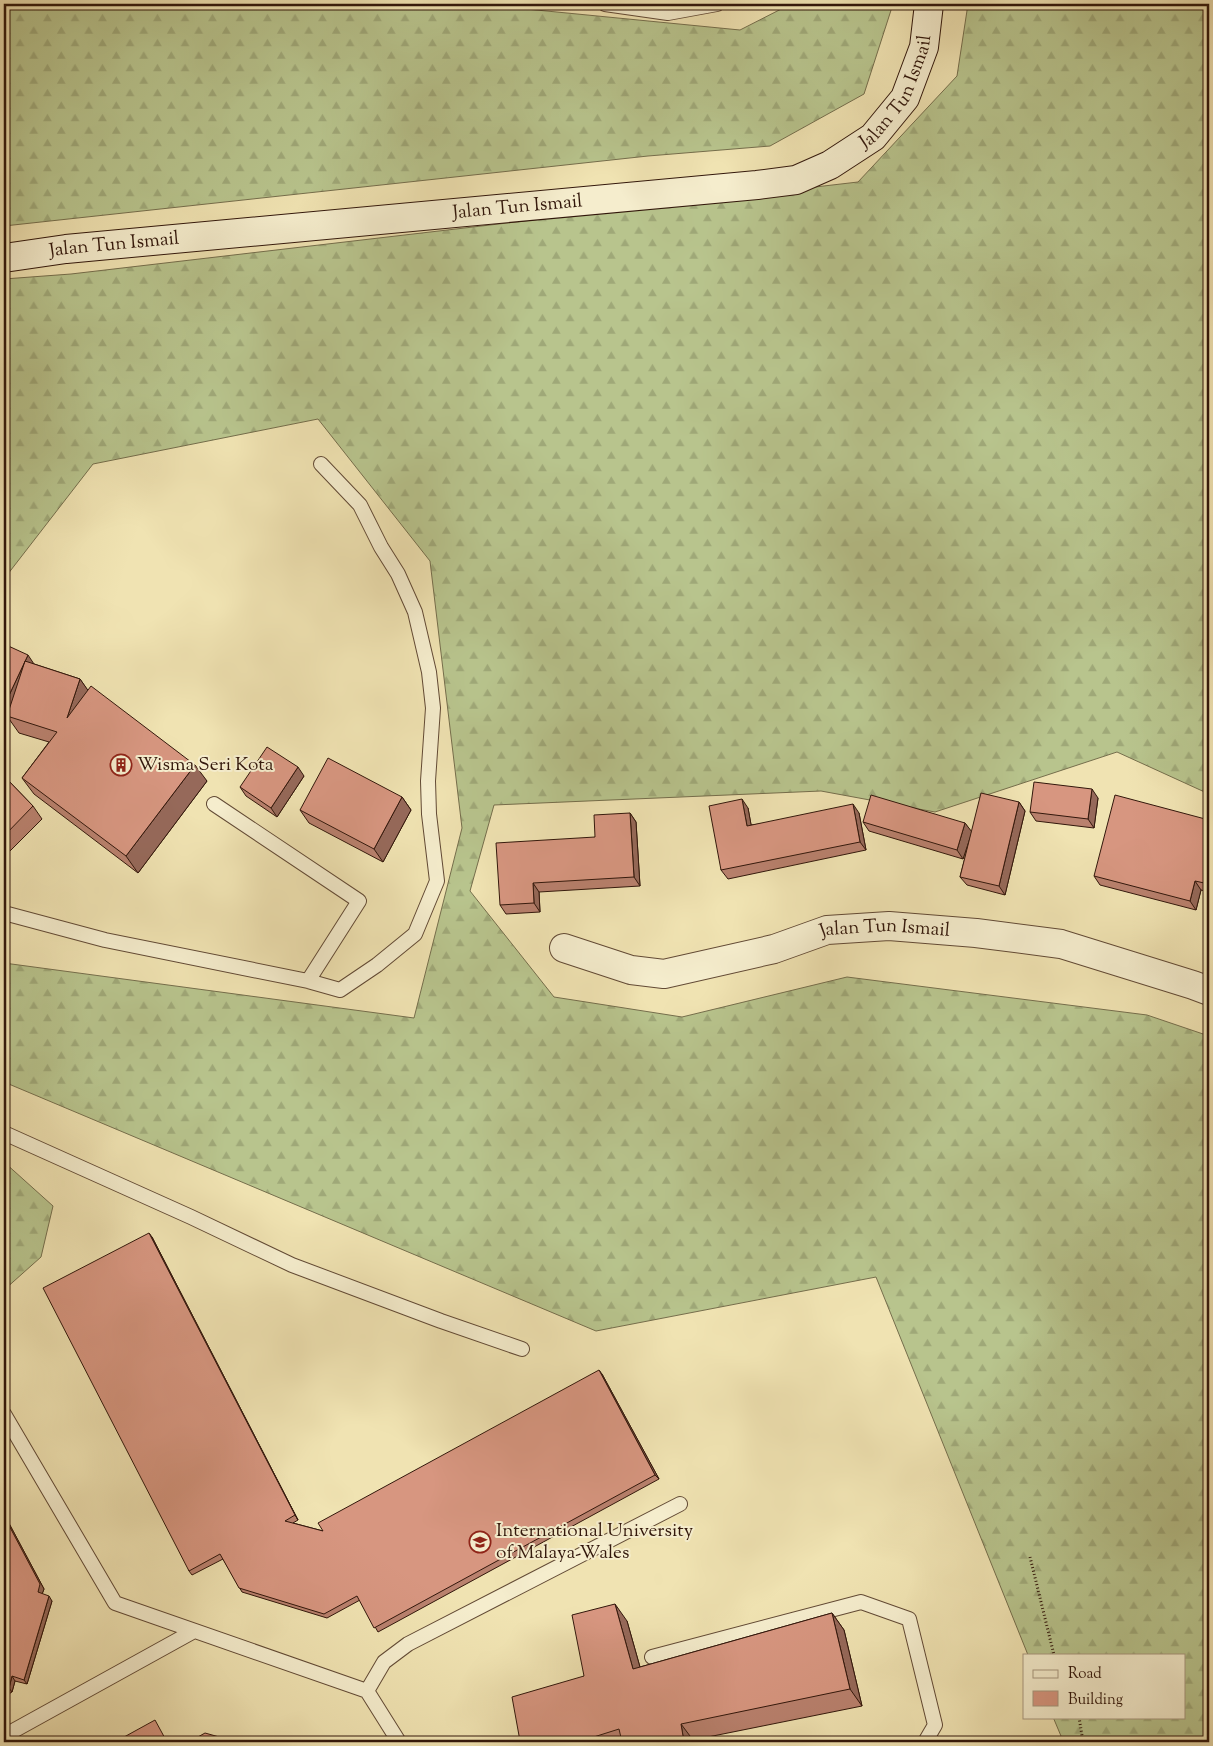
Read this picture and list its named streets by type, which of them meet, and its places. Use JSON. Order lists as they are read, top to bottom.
{
  "streets": {
    "street": ["Jalan Tun Ismail"]
  },
  "places": {
    "building": ["Wisma Seri Kota"],
    "school or university": ["International University of Malaya-Wales"]
  },
  "legend": ["Road", "Building"]
}
